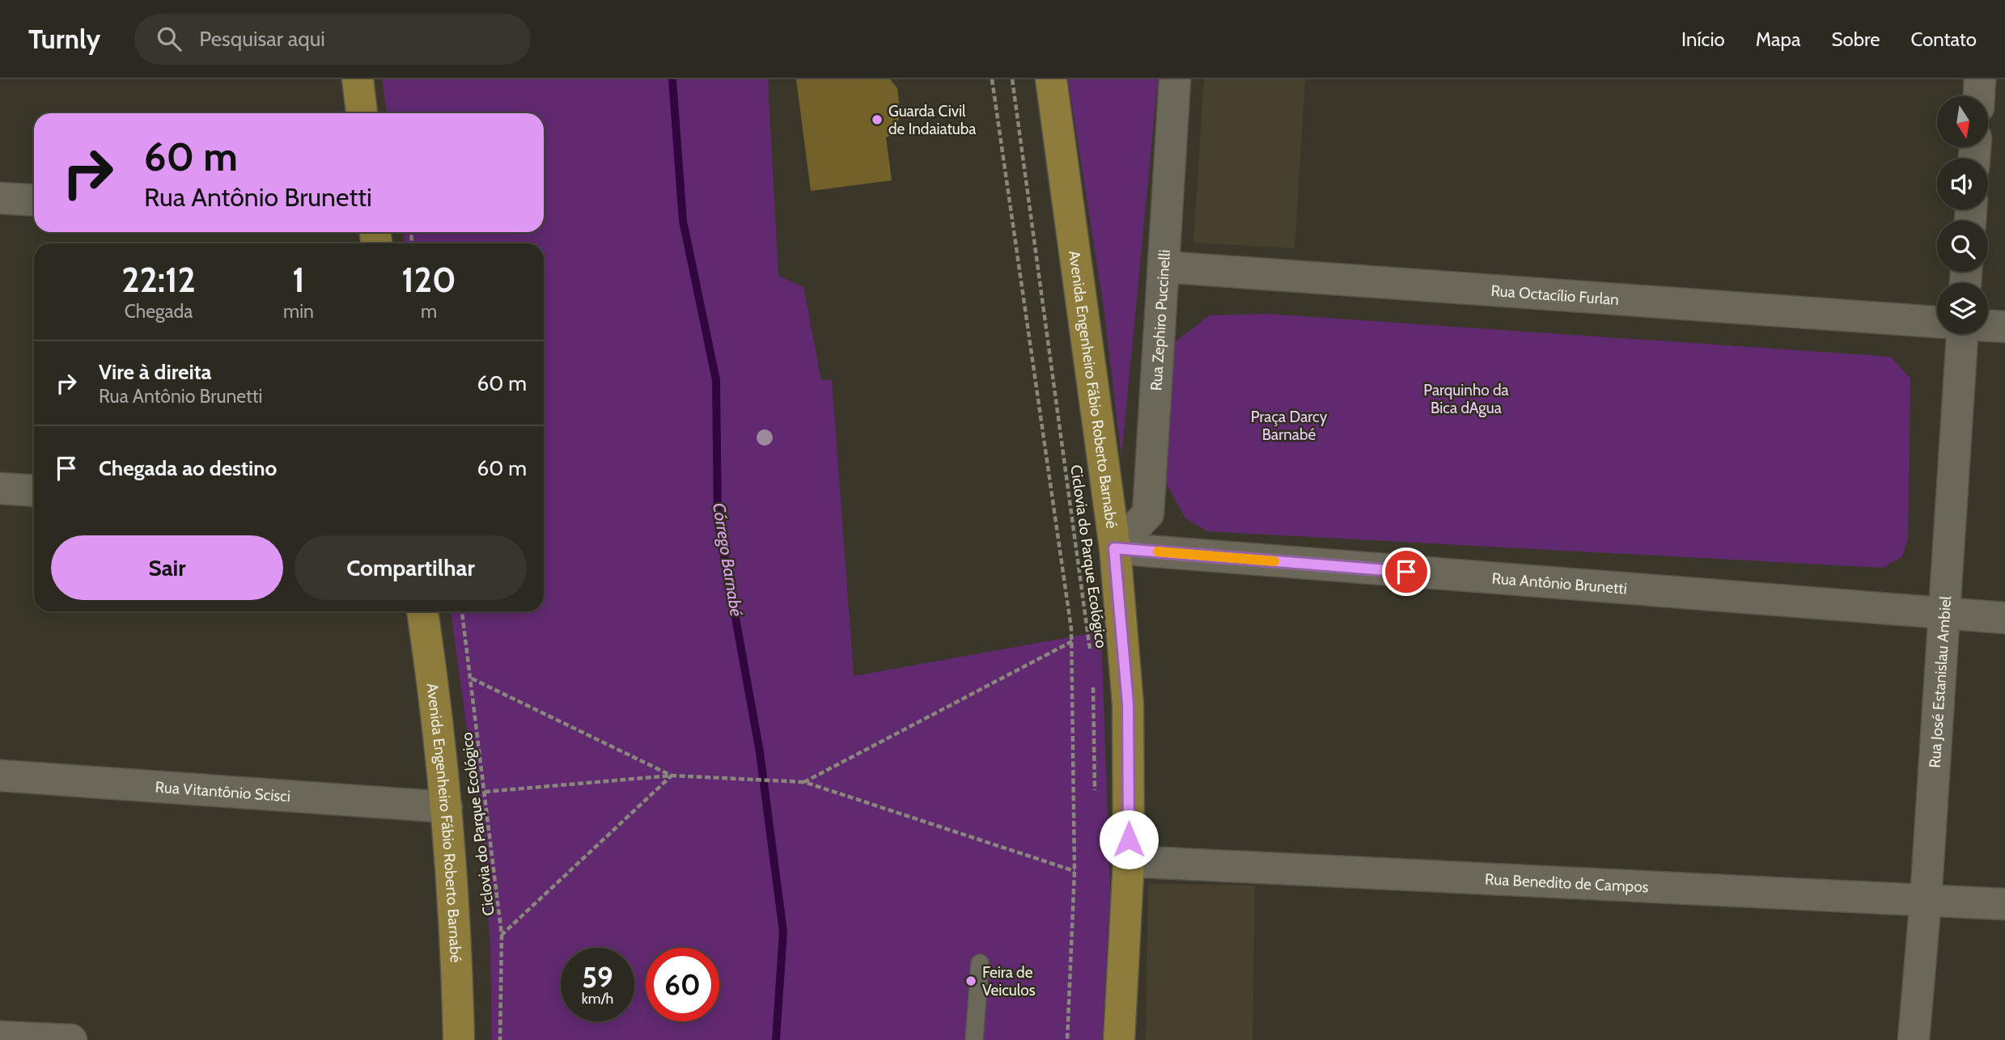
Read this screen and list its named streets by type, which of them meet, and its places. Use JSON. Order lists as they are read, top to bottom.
{
  "streets": {
    "main road": ["Avenida Engenheiro Fábio Roberto Barnabé"],
    "street": [
      "Rua Octacílio Furlan",
      "Rua Zephiro Puccinelli",
      "Rua Antônio Brunetti",
      "Rua José Estanislau Ambiel",
      "Rua Vitantônio Scisci",
      "Rua Benedito de Campos"
    ],
    "path": ["Ciclovia do Parque Ecológico"]
  },
  "crossings": [
    ["Rua Octacílio Furlan", "Rua Zephiro Puccinelli"],
    ["Rua Zephiro Puccinelli", "Avenida Engenheiro Fábio Roberto Barnabé"],
    ["Rua Zephiro Puccinelli", "Rua Antônio Brunetti"],
    ["Avenida Engenheiro Fábio Roberto Barnabé", "Rua Antônio Brunetti"],
    ["Avenida Engenheiro Fábio Roberto Barnabé", "Rua Vitantônio Scisci"],
    ["Avenida Engenheiro Fábio Roberto Barnabé", "Rua Benedito de Campos"],
    ["Rua Antônio Brunetti", "Rua José Estanislau Ambiel"],
    ["Rua José Estanislau Ambiel", "Rua Benedito de Campos"]
  ],
  "water": ["Córrego Barnabé"],
  "parks": ["Parquinho da Bica dAgua", "Praça Darcy Barnabé"],
  "places": ["Guarda Civil de Indaiatuba", "Feira de Veiculos"],
  "north": "bottom",
  "page": {
    "header": "Turnly",
    "search": "Pesquisar aqui",
    "nav": [
      "Início",
      "Mapa",
      "Sobre",
      "Contato"
    ],
    "turn": ["60 m", "Rua Antônio Brunetti"],
    "eta": [
      "22:12",
      "Chegada",
      "1",
      "min",
      "120",
      "m"
    ],
    "list": [
      {
        "name": "Vire à direita",
        "note": "Rua Antônio Brunetti",
        "value": "60 m"
      },
      {
        "name": "Chegada ao destino",
        "value": "60 m"
      }
    ],
    "buttons": ["Sair", "Compartilhar"],
    "speed": "59 km/h",
    "limit": "60"
  }
}
